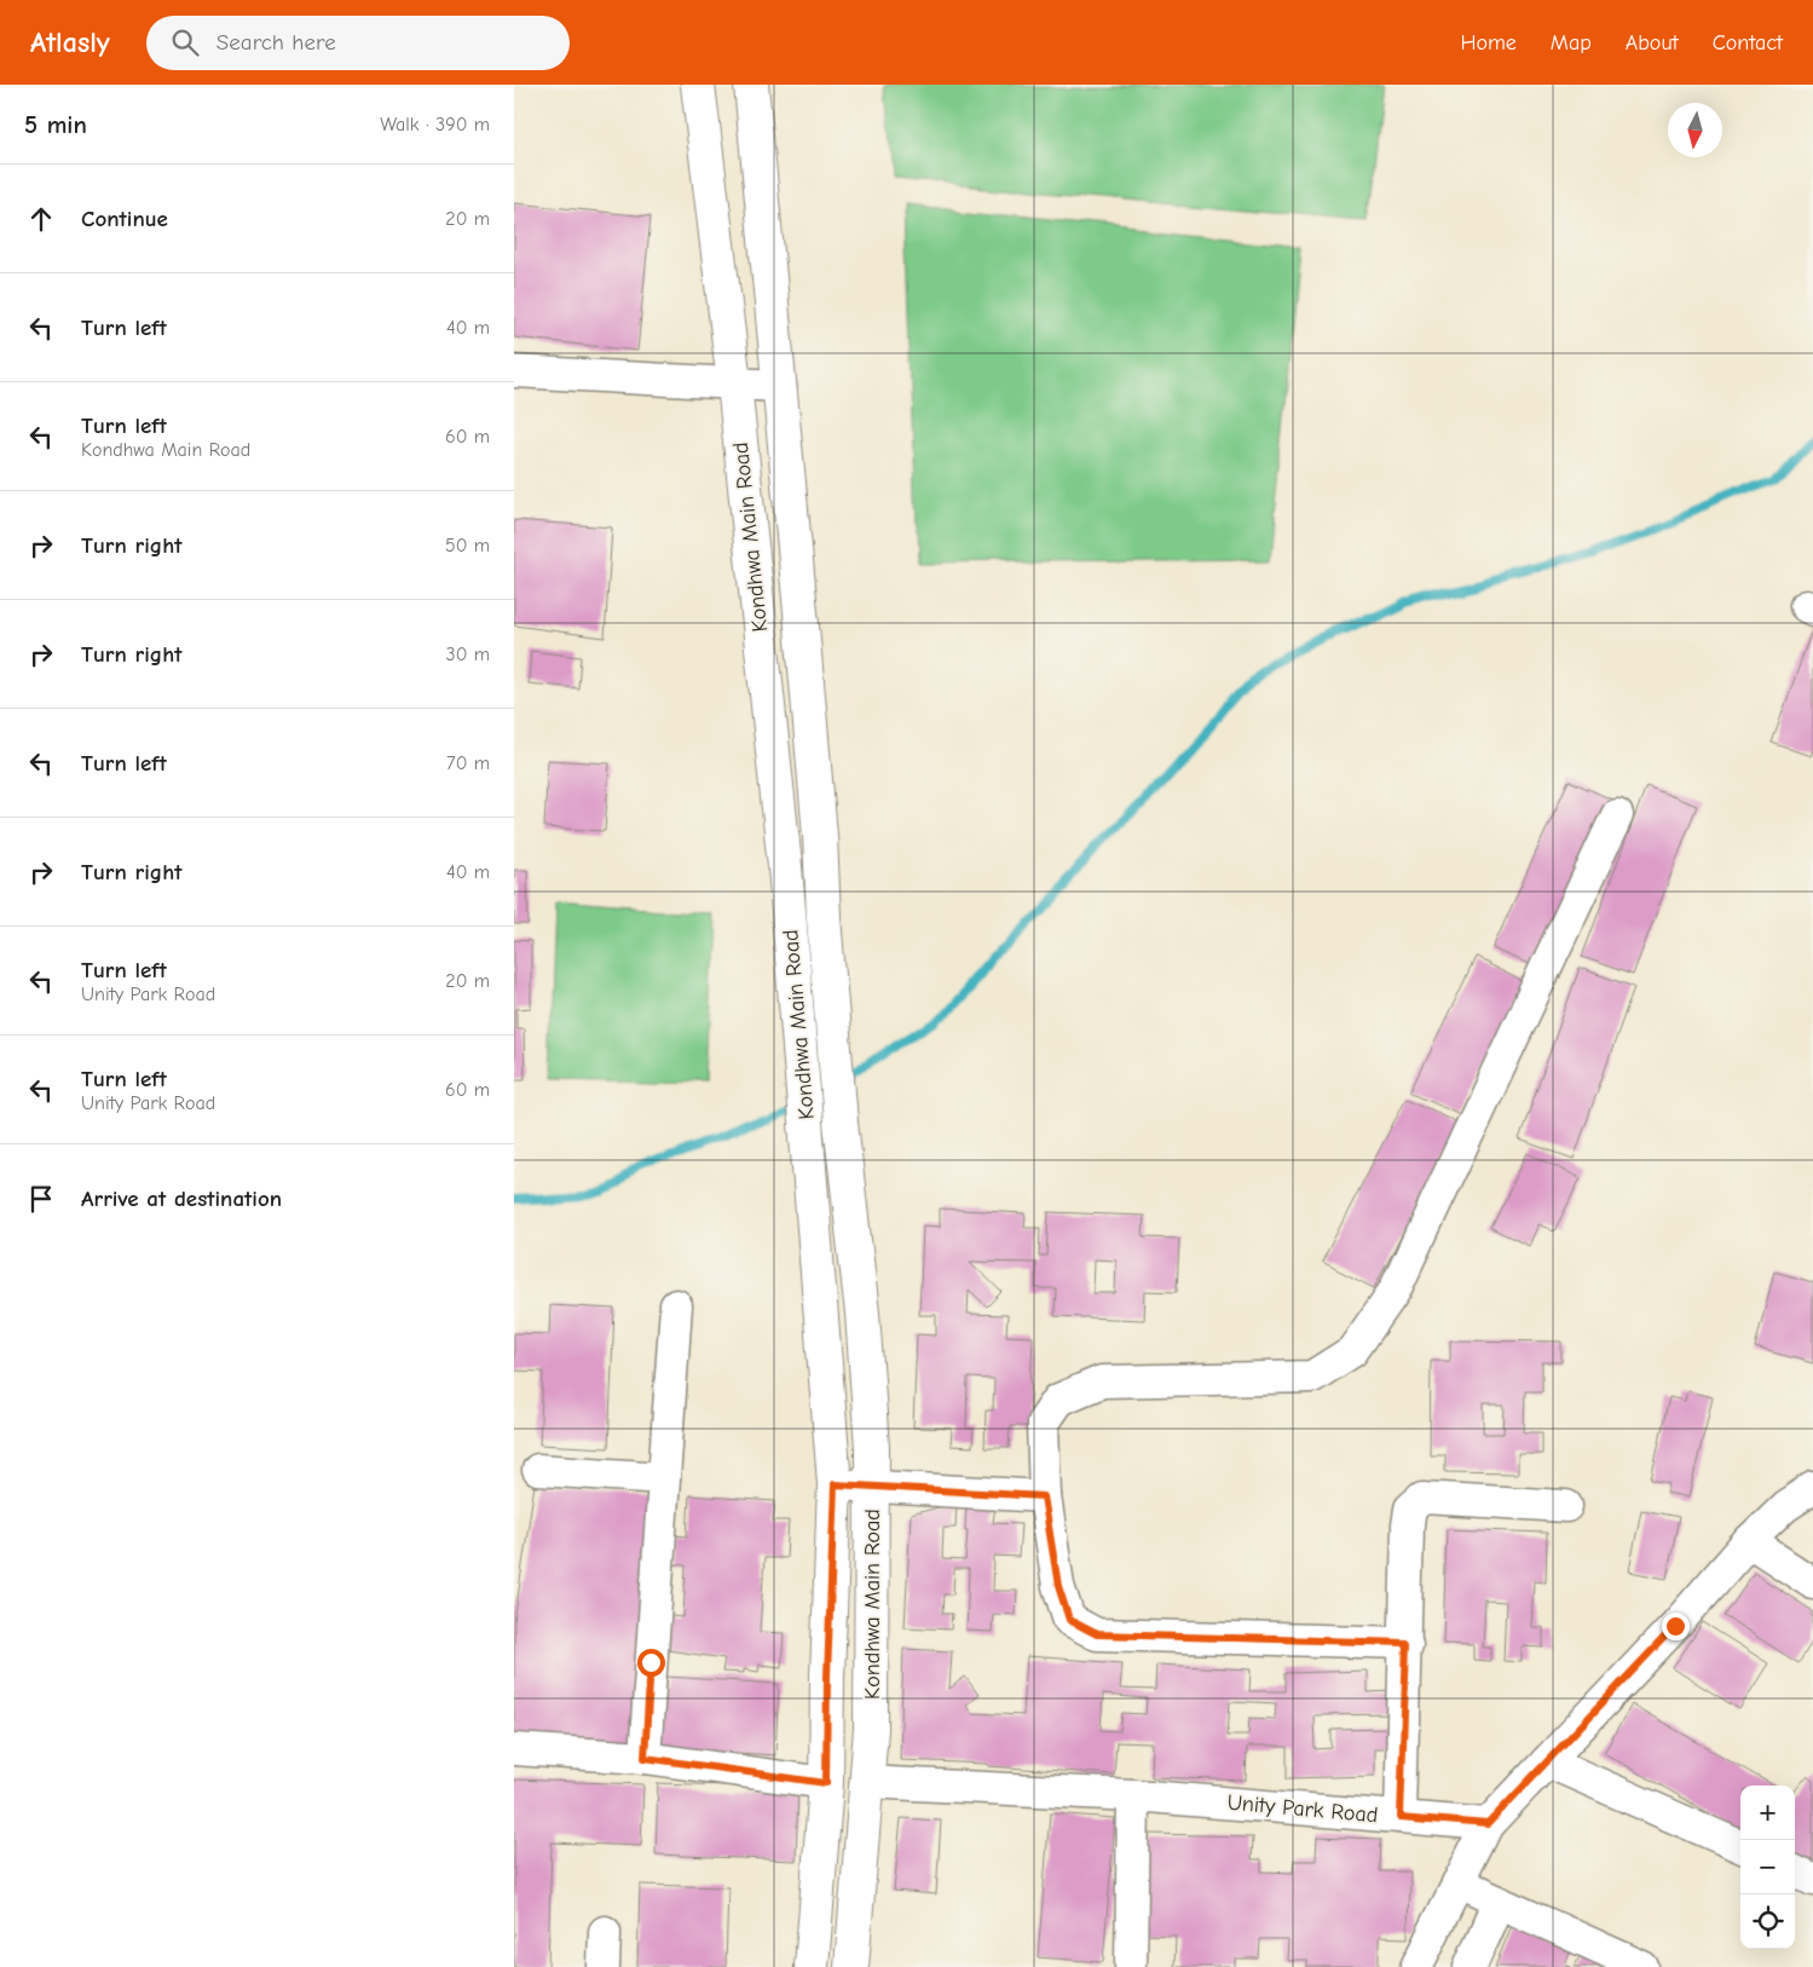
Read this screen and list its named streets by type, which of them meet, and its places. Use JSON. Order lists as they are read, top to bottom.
{
  "streets": {
    "main road": ["Kondhwa Main Road"],
    "street": ["Unity Park Road"]
  },
  "crossings": [
    ["Kondhwa Main Road", "Unity Park Road"]
  ],
  "north": "bottom",
  "page": {
    "header": "Atlasly",
    "search": "Search here",
    "nav": [
      "Home",
      "Map",
      "About",
      "Contact"
    ],
    "heading": ["5 min", "Walk · 390 m"],
    "list": [
      ["Continue", "20 m"],
      ["Turn left", "40 m"],
      ["Turn left", "Kondhwa Main Road", "60 m"],
      ["Turn right", "50 m"],
      ["Turn right", "30 m"],
      ["Turn left", "70 m"],
      ["Turn right", "40 m"],
      ["Turn left", "Unity Park Road", "20 m"],
      ["Turn left", "Unity Park Road", "60 m"],
      "Arrive at destination"
    ],
    "map_buttons": ["+", "−"]
  }
}
